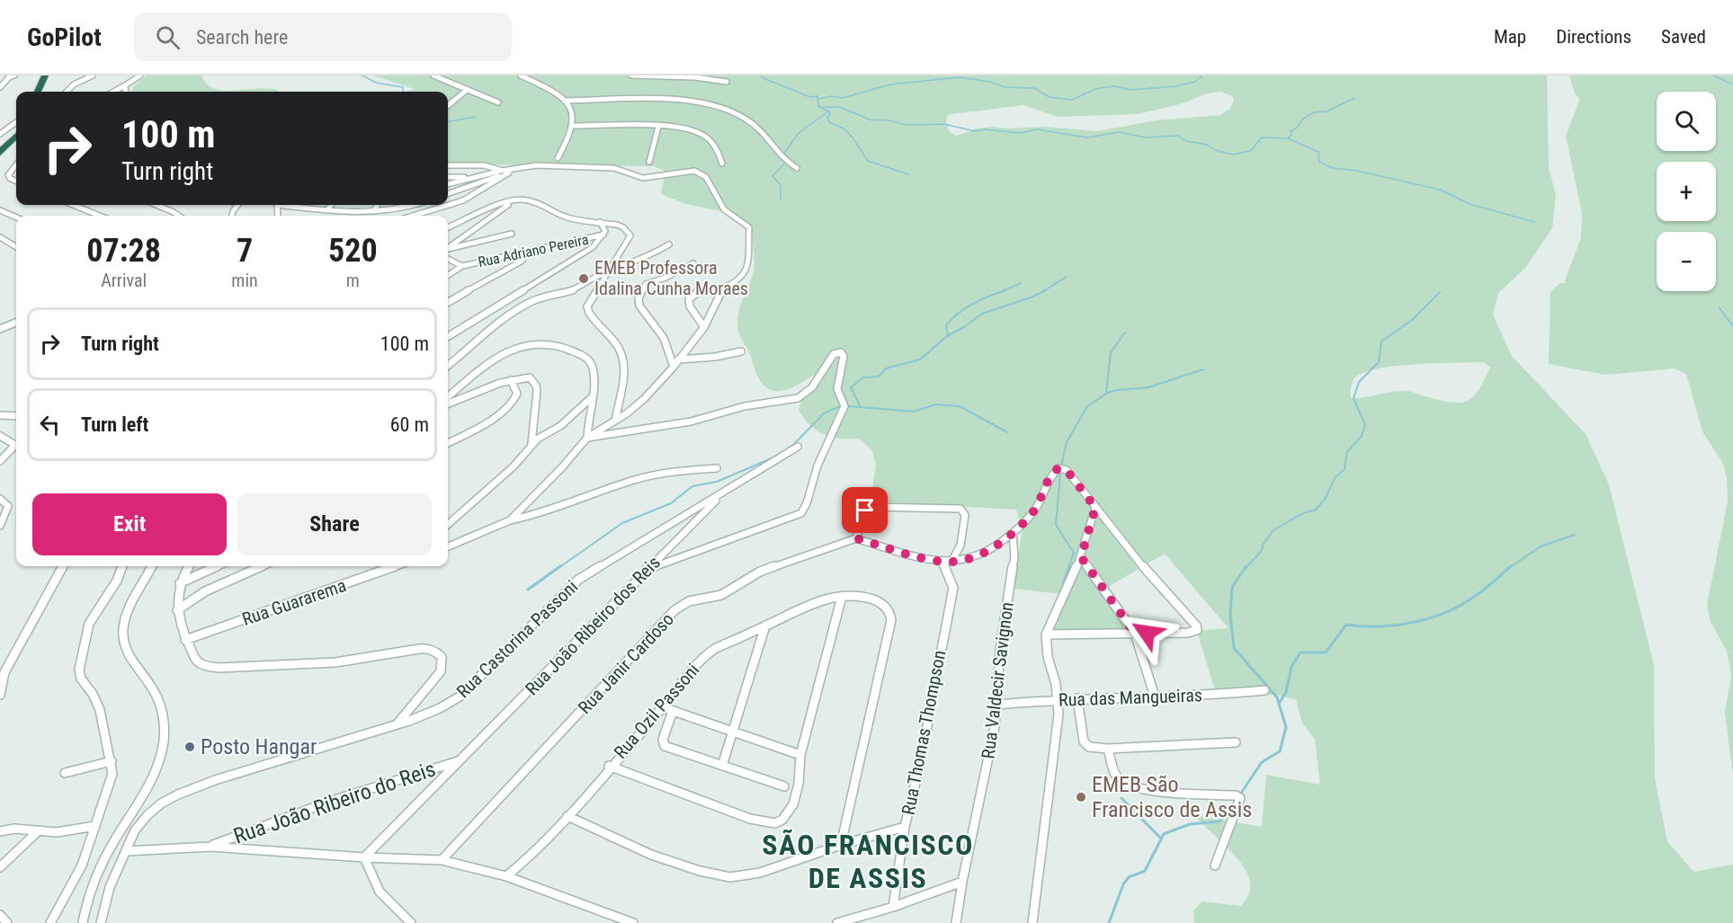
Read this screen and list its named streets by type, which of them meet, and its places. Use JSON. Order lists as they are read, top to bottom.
{
  "streets": {
    "street": [
      "Rua Adriano Pereira",
      "Rua Guararema",
      "Rua João Ribeiro dos Reis",
      "Rua Castorina Passoni",
      "Rua Janir Cardoso",
      "Rua Valdecir Savignon",
      "Rua das Mangueiras",
      "Rua Ozil Passoni",
      "Rua Thomas Thompson",
      "Rua João Ribeiro do Reis"
    ]
  },
  "crossings": [
    ["Rua João Ribeiro dos Reis", "Rua Castorina Passoni"],
    ["Rua João Ribeiro dos Reis", "Rua João Ribeiro do Reis"],
    ["Rua Valdecir Savignon", "Rua das Mangueiras"]
  ],
  "districts": ["SÃO FRANCISCO DE ASSIS"],
  "places": ["EMEB Professora Idalina Cunha Moraes", "Posto Hangar", "EMEB São Francisco de Assis"],
  "page": {
    "header": "GoPilot",
    "search": "Search here",
    "nav": ["Map", "Directions", "Saved"],
    "map_buttons": ["+", "−"],
    "turn": ["100 m", "Turn right"],
    "eta": [
      "07:28",
      "Arrival",
      "7",
      "min",
      "520",
      "m"
    ],
    "list": [
      {
        "name": "Turn right",
        "value": "100 m"
      },
      {
        "name": "Turn left",
        "value": "60 m"
      }
    ],
    "buttons": ["Exit", "Share"]
  }
}
